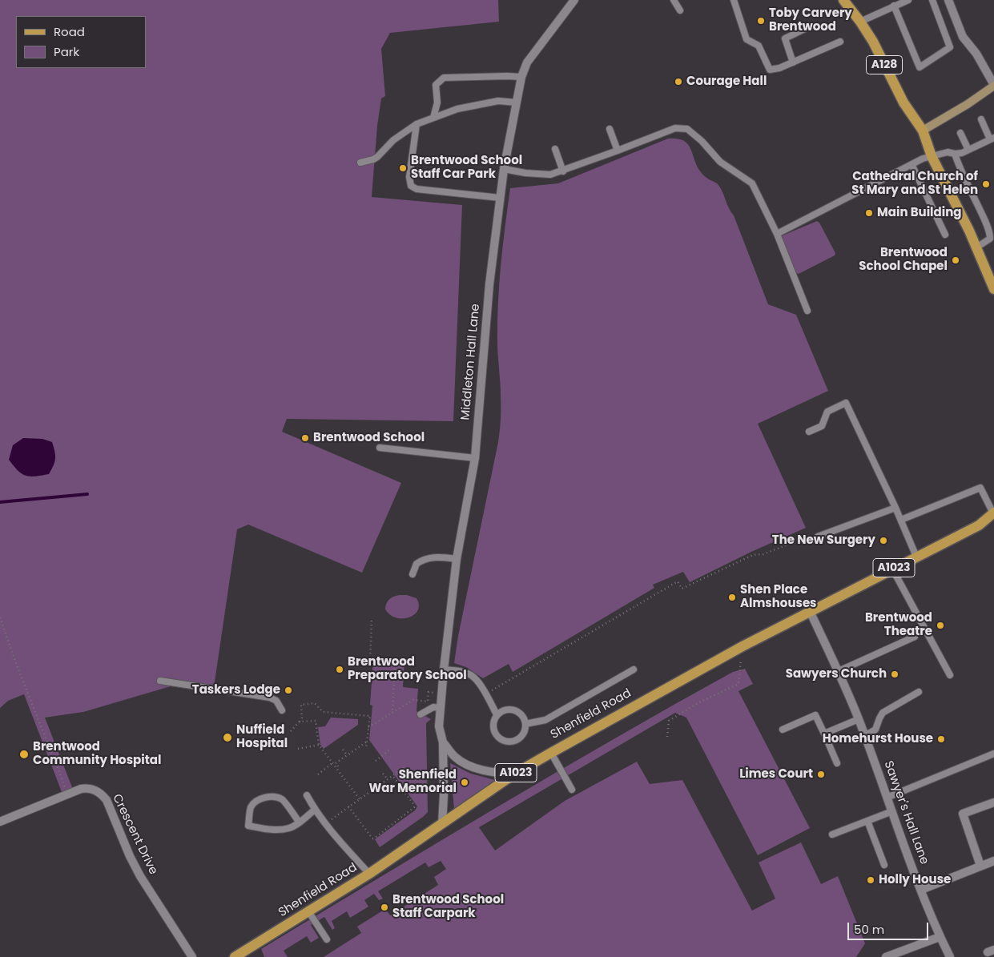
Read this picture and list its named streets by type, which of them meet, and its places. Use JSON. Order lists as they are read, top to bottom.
{
  "streets": {
    "main road": ["A128", "A1023", "Shenfield Road"],
    "street": ["Middleton Hall Lane", "Sawyer's Hall Lane", "Crescent Drive"]
  },
  "crossings": [
    ["Middleton Hall Lane", "Shenfield Road"],
    ["Shenfield Road", "Sawyer's Hall Lane"]
  ],
  "places": [
    "Toby Carvery Brentwood",
    "Courage Hall",
    "Brentwood School Staff Car Park",
    "Cathedral Church of St Mary and St Helen",
    "Main Building",
    "Brentwood School Chapel",
    "Brentwood School",
    "The New Surgery",
    "Shen Place Almshouses",
    "Brentwood Theatre",
    "Brentwood Preparatory School",
    "Sawyers Church",
    "Taskers Lodge",
    "Nuffield Hospital",
    "Homehurst House",
    "Brentwood Community Hospital",
    "Limes Court",
    "Shenfield War Memorial",
    "Holly House",
    "Brentwood School Staff Carpark"
  ],
  "legend": ["Road", "Park"],
  "scale_bar": "50 m"
}
